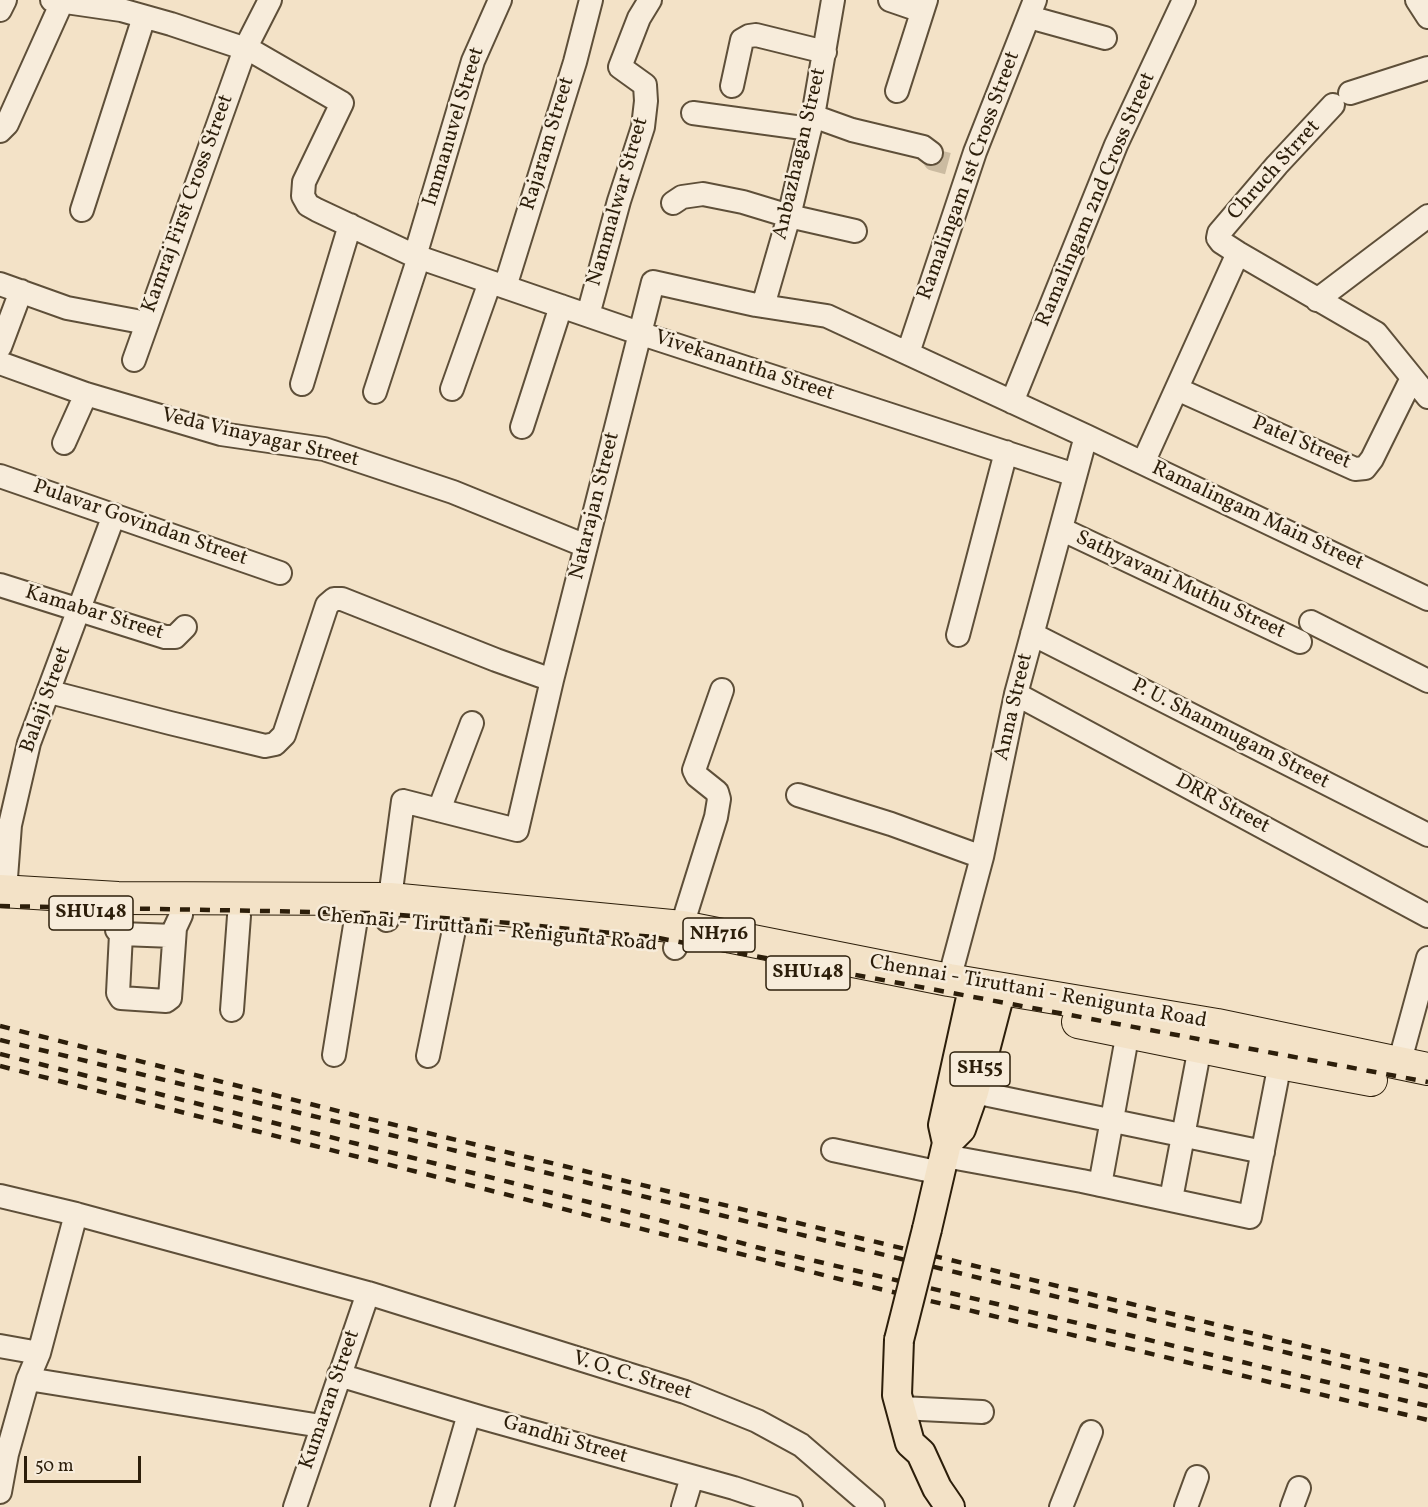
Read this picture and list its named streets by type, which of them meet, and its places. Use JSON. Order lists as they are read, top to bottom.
{
  "streets": {
    "highway": ["SHU148", "Chennai - Tiruttani - Renigunta Road", "NH716"],
    "main road": ["SH55"],
    "street": [
      "Immanuvel Street",
      "Rajaram Street",
      "Anbazhagan Street",
      "Chruch Strret",
      "Ramalingam 1st Cross Street",
      "Ramalingam 2nd Cross Street",
      "Nammalwar Street",
      "Kamraj First Cross Street",
      "Vivekanantha Street",
      "Veda Vinayagar Street",
      "Patel Street",
      "Natarajan Street",
      "Ramalingam Main Street",
      "Pulavar Govindan Street",
      "Sathyavani Muthu Street",
      "Kamabar Street",
      "Balaji Street",
      "Anna Street",
      "P. U. Shanmugam Street",
      "DRR Street",
      "V. O. C. Street",
      "Kumaran Street",
      "Gandhi Street"
    ]
  },
  "crossings": [
    ["Immanuvel Street", "Vivekanantha Street"],
    ["Rajaram Street", "Vivekanantha Street"],
    ["Nammalwar Street", "Vivekanantha Street"],
    ["Kamraj First Cross Street", "Vivekanantha Street"],
    ["Vivekanantha Street", "Natarajan Street"],
    ["Vivekanantha Street", "Anna Street"],
    ["Veda Vinayagar Street", "Natarajan Street"],
    ["Ramalingam Main Street", "Anna Street"],
    ["Pulavar Govindan Street", "Balaji Street"],
    ["Sathyavani Muthu Street", "Anna Street"],
    ["Kamabar Street", "Balaji Street"],
    ["Balaji Street", "Chennai - Tiruttani - Renigunta Road"],
    ["Anna Street", "P. U. Shanmugam Street"],
    ["Anna Street", "DRR Street"],
    ["Anna Street", "Chennai - Tiruttani - Renigunta Road"],
    ["Anna Street", "SH55"],
    ["Chennai - Tiruttani - Renigunta Road", "SH55"],
    ["V. O. C. Street", "Kumaran Street"],
    ["Kumaran Street", "Gandhi Street"]
  ],
  "scale_bar": "50 m"
}
